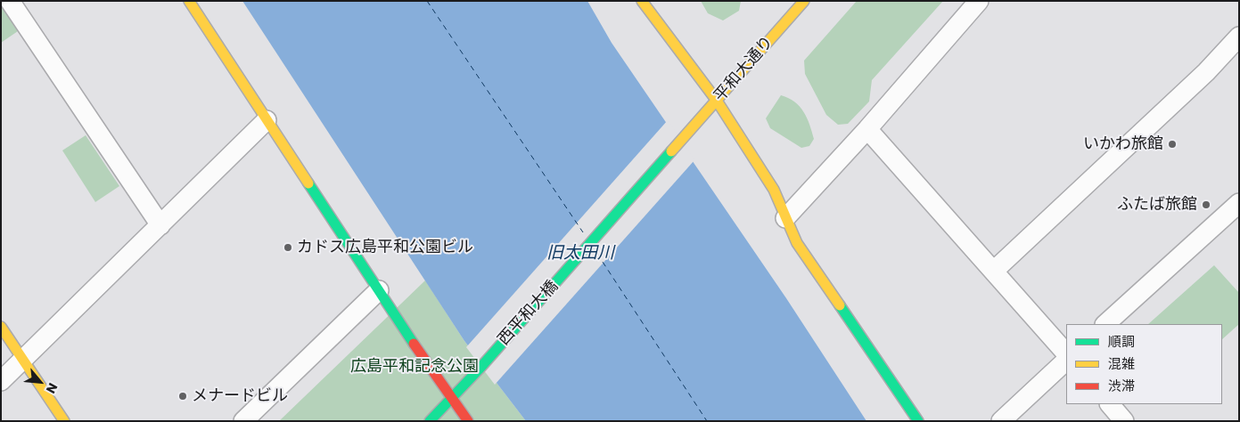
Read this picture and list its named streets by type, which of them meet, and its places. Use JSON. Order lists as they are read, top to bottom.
{
  "streets": {
    "street": ["平和大通り", "西平和大橋"]
  },
  "crossings": [
    ["平和大通り", "西平和大橋"]
  ],
  "water": ["旧太田川"],
  "parks": ["広島平和記念公園"],
  "places": [
    "いかわ旅館",
    "ふたば旅館",
    "カドス広島平和公園ビル",
    "メナードビル"
  ],
  "legend": ["順調", "混雑", "渋滞"],
  "north": "bottom right"
}
